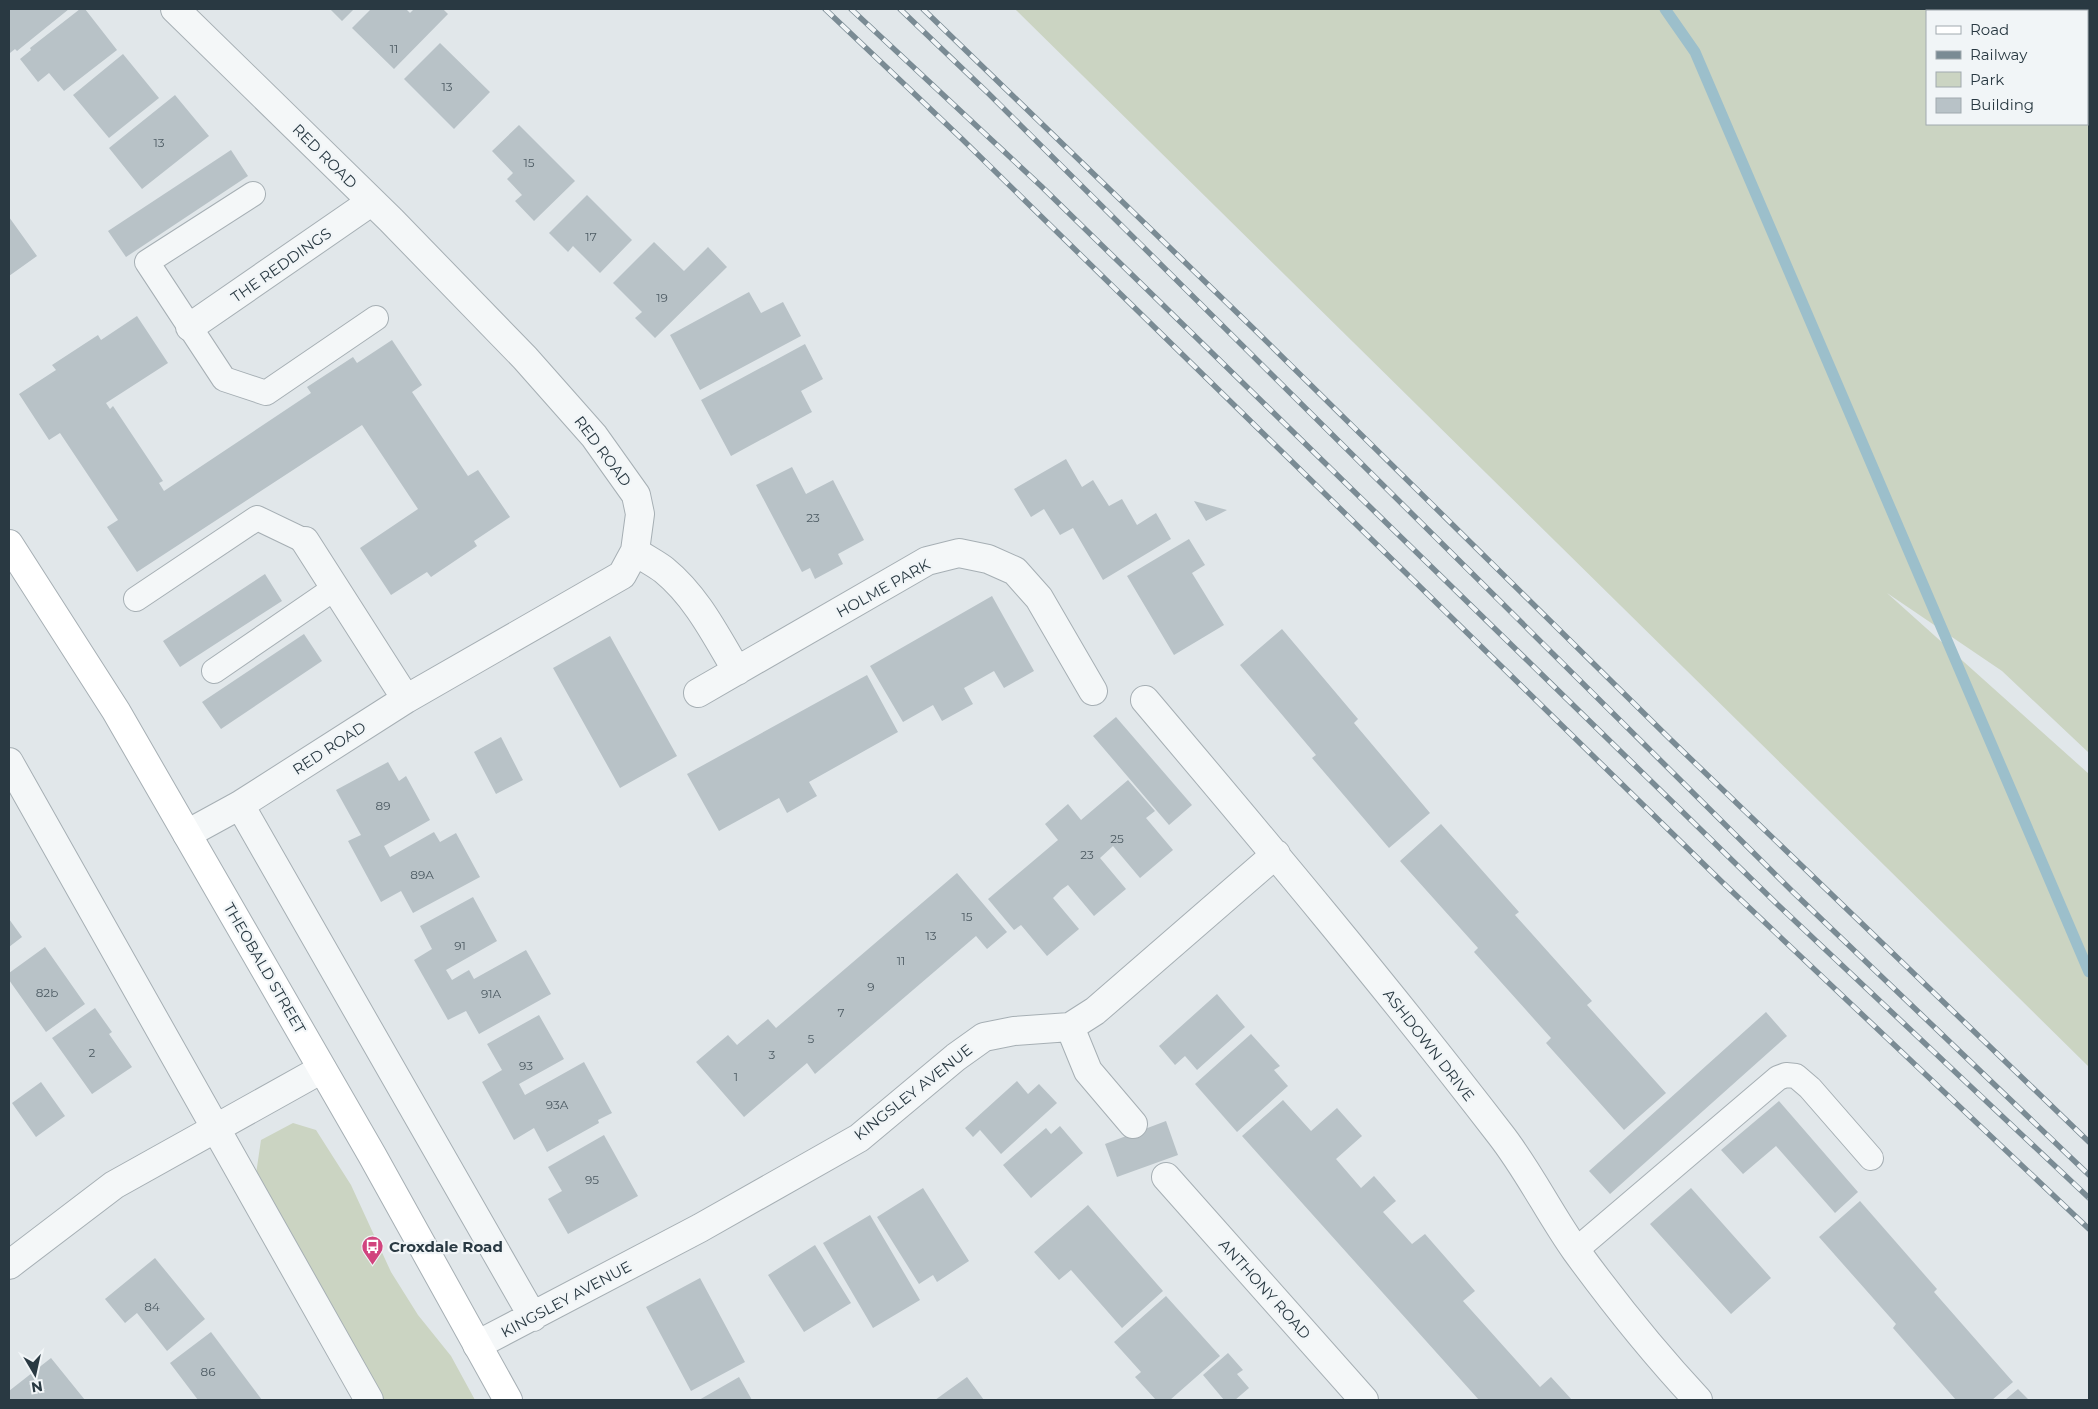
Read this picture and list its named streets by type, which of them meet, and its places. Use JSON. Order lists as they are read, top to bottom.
{
  "streets": {
    "street": [
      "RED ROAD",
      "THE REDDINGS",
      "HOLME PARK",
      "THEOBALD STREET",
      "ASHDOWN DRIVE",
      "KINGSLEY AVENUE",
      "ANTHONY ROAD"
    ]
  },
  "crossings": [
    ["RED ROAD", "THE REDDINGS"],
    ["RED ROAD", "THEOBALD STREET"],
    ["THEOBALD STREET", "KINGSLEY AVENUE"]
  ],
  "places": {
    "bus stop": ["Croxdale Road"]
  },
  "house_numbers": [
    "11",
    "13",
    "13",
    "15",
    "17",
    "19",
    "23",
    "89",
    "25",
    "23",
    "89A",
    "15",
    "13",
    "91",
    "11",
    "9",
    "82b",
    "91A",
    "7",
    "5",
    "2",
    "3",
    "93",
    "1",
    "93A",
    "95",
    "84",
    "86"
  ],
  "legend": [
    "Road",
    "Railway",
    "Park",
    "Building"
  ],
  "north": "bottom"
}
